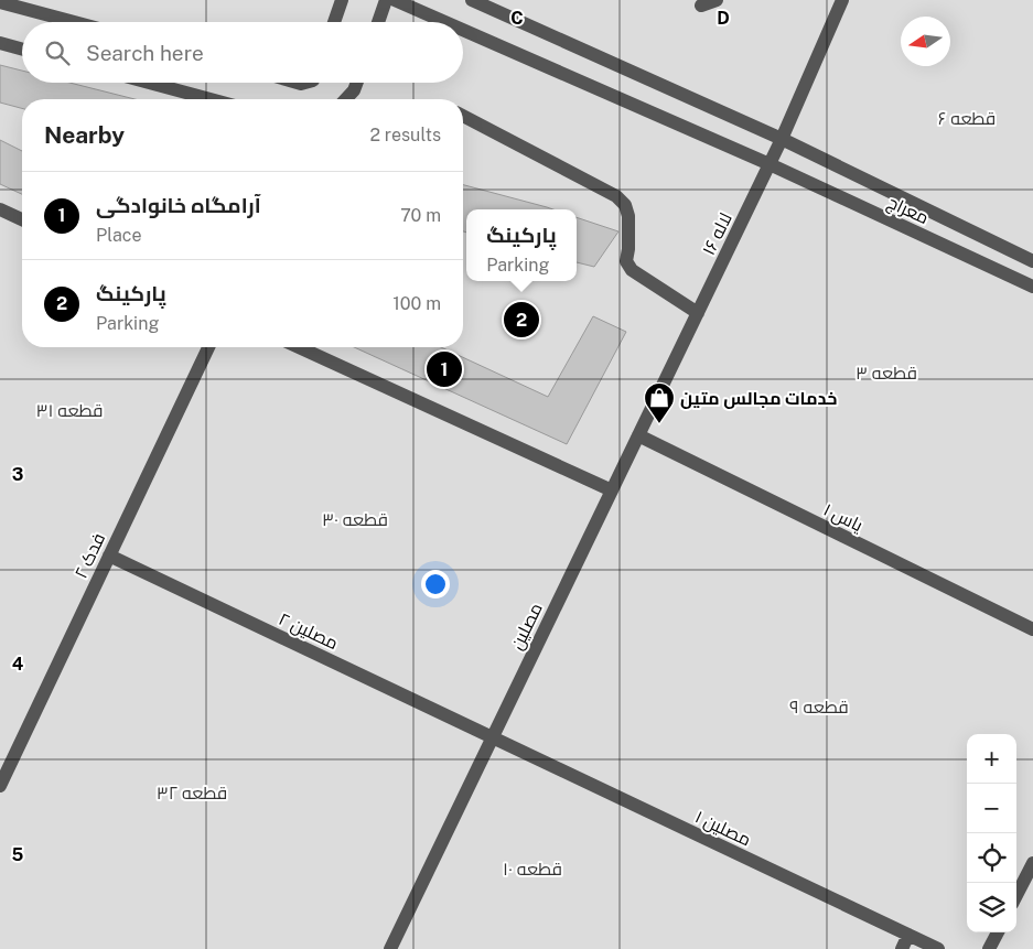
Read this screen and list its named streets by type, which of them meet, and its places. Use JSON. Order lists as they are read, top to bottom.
{
  "streets": {
    "lane": [
      "معراج",
      "لاله ۱۶",
      "یاس ۱",
      "فدک ۲",
      "مصلین",
      "مصلین ۲",
      "مصلین ۱"
    ]
  },
  "crossings": [
    ["معراج", "لاله ۱۶"],
    ["لاله ۱۶", "مصلین"],
    ["یاس ۱", "مصلین"],
    ["فدک ۲", "مصلین ۲"],
    ["مصلین", "مصلین ۲"],
    ["مصلین", "مصلین ۱"],
    ["مصلین ۲", "مصلین ۱"]
  ],
  "parks": [
    "قطعه ۶",
    "قطعه ۳",
    "قطعه ۳۱",
    "قطعه ۳۰",
    "قطعه ۹",
    "قطعه ۳۲",
    "قطعه ۱۰"
  ],
  "places": {
    "shop": ["خدمات مجالس متین"]
  },
  "north": "left",
  "page": {
    "search": "Search here",
    "heading": ["Nearby", "2 results"],
    "list": [
      {
        "mark": "1",
        "name": "آرامگاه خانوادگی",
        "note": "Place",
        "value": "70 m"
      },
      {
        "mark": "2",
        "name": "پارکینگ",
        "note": "Parking",
        "value": "100 m"
      }
    ],
    "popup": ["پارکینگ", "Parking"],
    "pins": ["2", "1"],
    "map_buttons": ["+", "−"]
  },
  "grid": {
    "columns": ["C", "D"],
    "rows": ["3", "4", "5"]
  }
}
